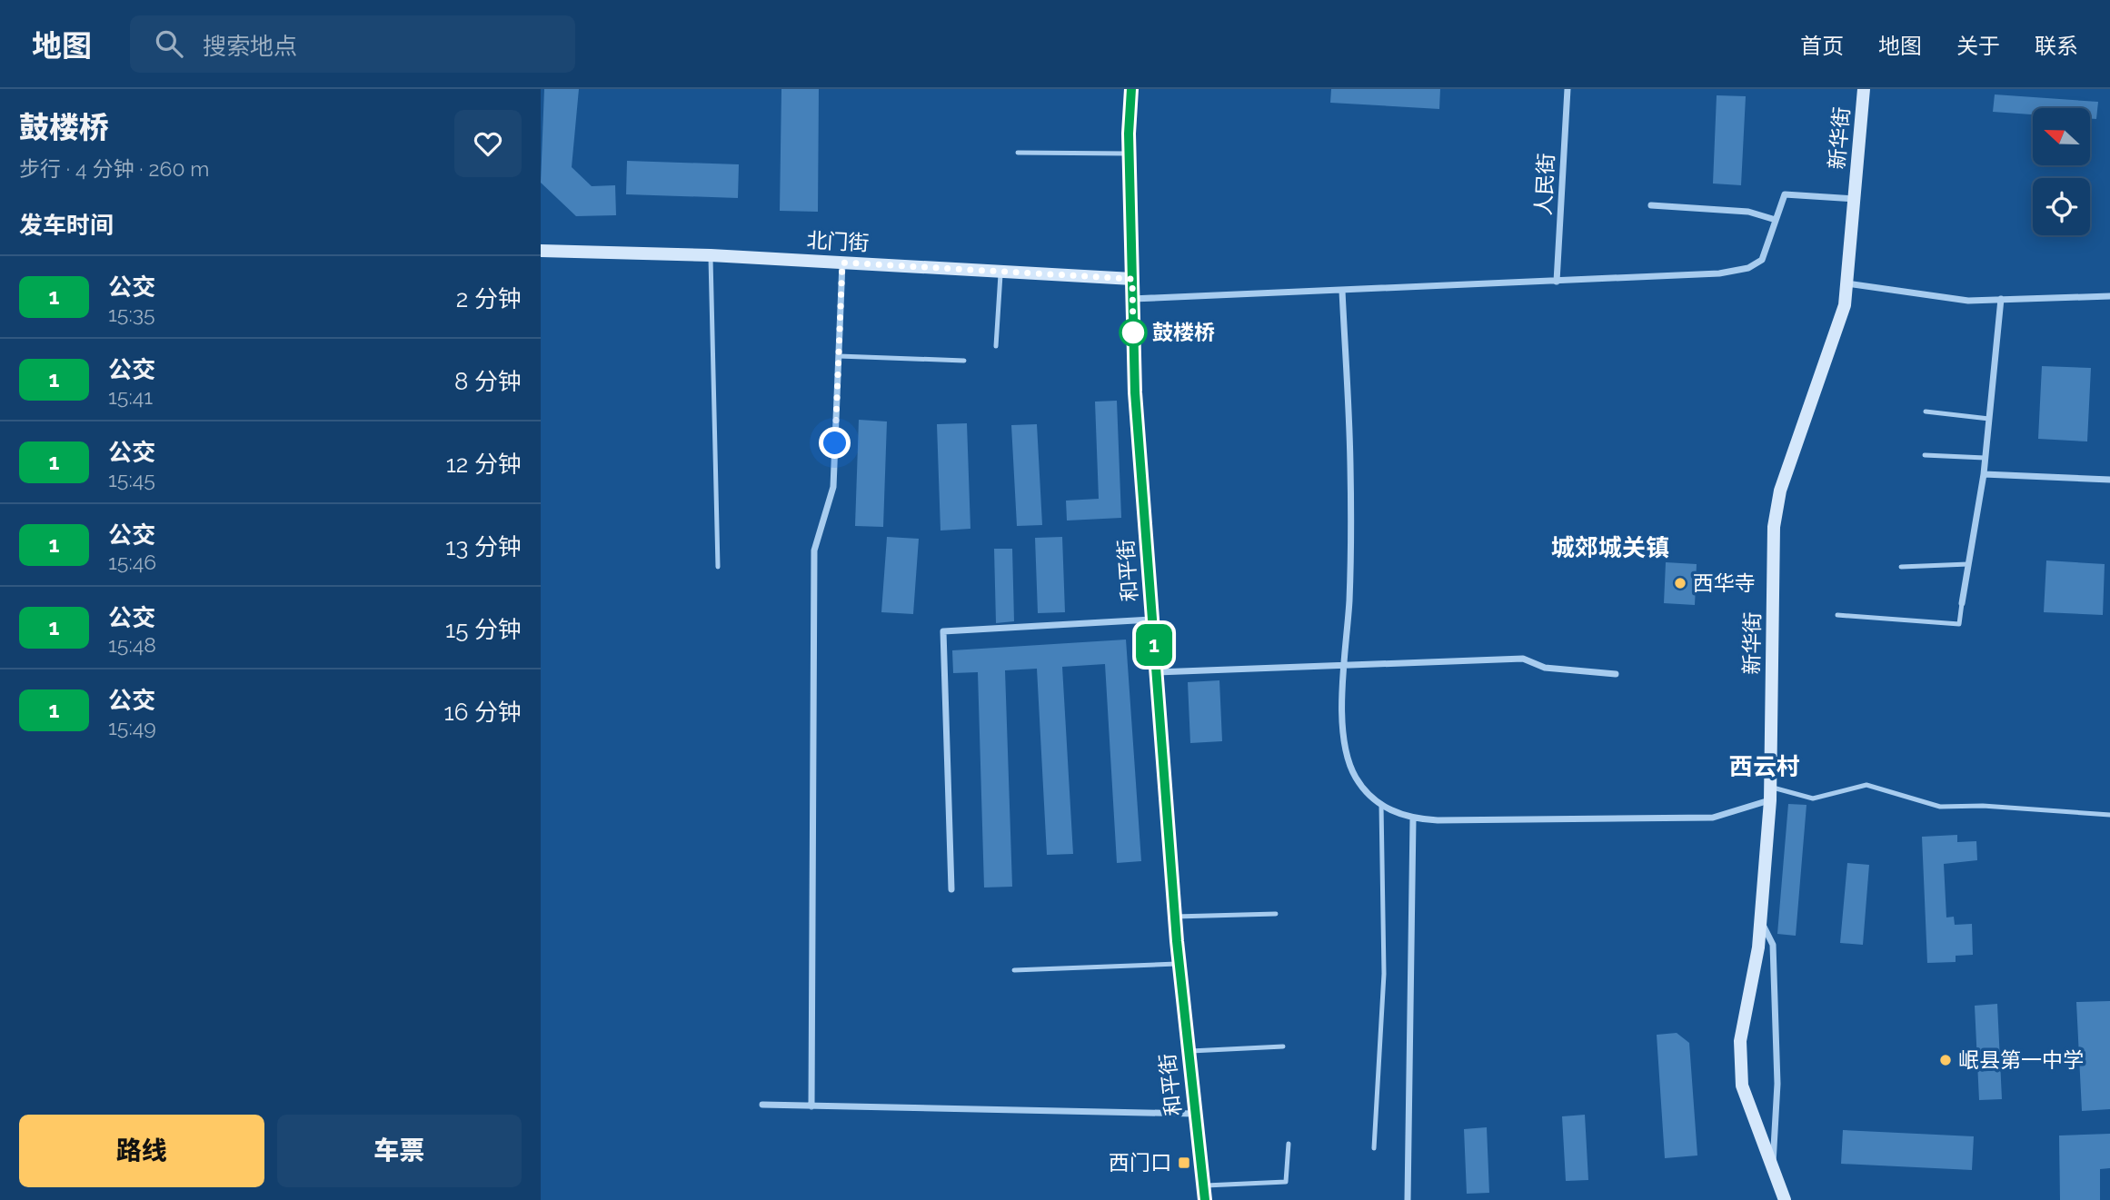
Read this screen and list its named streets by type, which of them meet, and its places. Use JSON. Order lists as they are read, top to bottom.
{
  "streets": {
    "street": [
      "新华街",
      "人民街",
      "北门街",
      "和平街"
    ]
  },
  "crossings": [
    ["北门街", "和平街"]
  ],
  "districts": ["城郊城关镇", "西云村"],
  "places": {
    "other": ["鼓楼桥", "西华寺", "岷县第一中学"],
    "transit": ["西门口"]
  },
  "lines": ["bus line 1"],
  "north": "left",
  "page": {
    "header": "地图",
    "search": "搜索地点",
    "nav": [
      "首页",
      "地图",
      "关于",
      "联系"
    ],
    "heading": [
      ["鼓楼桥", "步行 · 4 分钟 · 260 m"],
      "发车时间"
    ],
    "on_map": "1",
    "list": [
      {
        "mark": "1",
        "name": "公交",
        "note": "15:35",
        "value": "2 分钟"
      },
      {
        "mark": "1",
        "name": "公交",
        "note": "15:41",
        "value": "8 分钟"
      },
      {
        "mark": "1",
        "name": "公交",
        "note": "15:45",
        "value": "12 分钟"
      },
      {
        "mark": "1",
        "name": "公交",
        "note": "15:46",
        "value": "13 分钟"
      },
      {
        "mark": "1",
        "name": "公交",
        "note": "15:48",
        "value": "15 分钟"
      },
      {
        "mark": "1",
        "name": "公交",
        "note": "15:49",
        "value": "16 分钟"
      }
    ],
    "buttons": ["路线", "车票"]
  }
}
